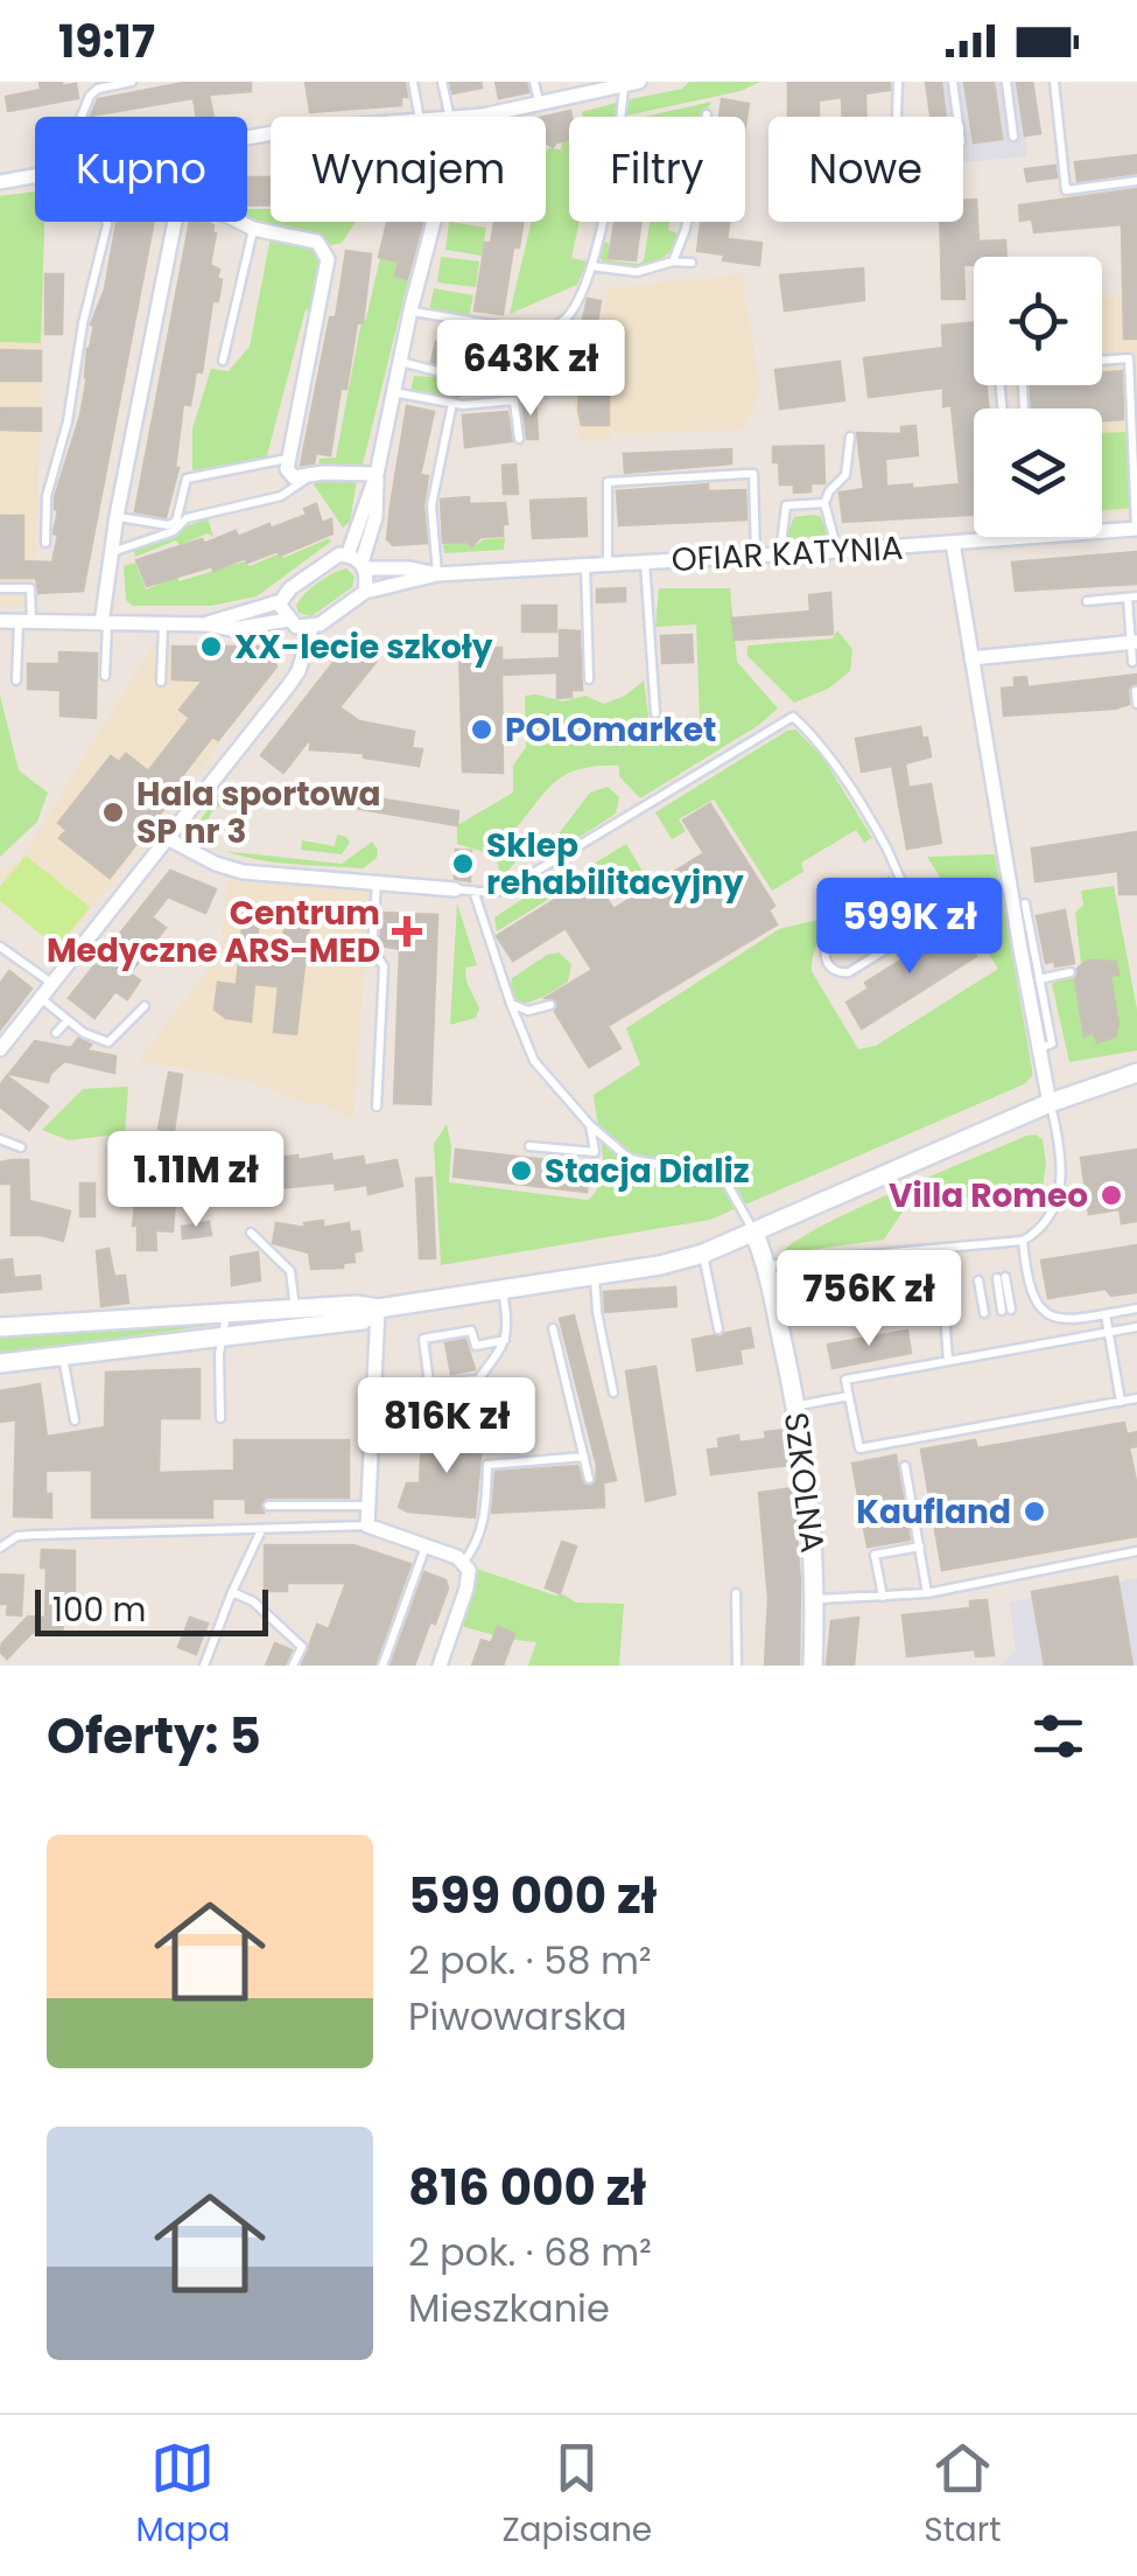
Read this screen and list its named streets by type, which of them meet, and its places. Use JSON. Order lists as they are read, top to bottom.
{
  "streets": {
    "main road": ["SZKOLNA"],
    "street": ["OFIAR KATYNIA"]
  },
  "places": {
    "other": [
      "XX-lecie szkoły",
      "POLOmarket",
      "Hala sportowa SP nr 3",
      "Sklep rehabilitacyjny",
      "Stacja Dializ",
      "Villa Romeo",
      "Kaufland"
    ],
    "health": ["Centrum Medyczne ARS-MED"]
  },
  "scale_bar": "100 m",
  "page": {
    "status": "19:17",
    "chip": [
      "Kupno",
      "Wynajem",
      "Filtry",
      "Nowe"
    ],
    "price": [
      "643K zł",
      "599K zł",
      "1.11M zł",
      "756K zł",
      "816K zł"
    ],
    "scale": "100 m",
    "heading": "Oferty: 5",
    "list": [
      {
        "name": "599 000 zł",
        "note": "2 pok. · 58 m² · Piwowarska"
      },
      {
        "name": "816 000 zł",
        "note": "2 pok. · 68 m² · Mieszkanie"
      }
    ],
    "tabs": ["Mapa", "Zapisane", "Start"]
  }
}
